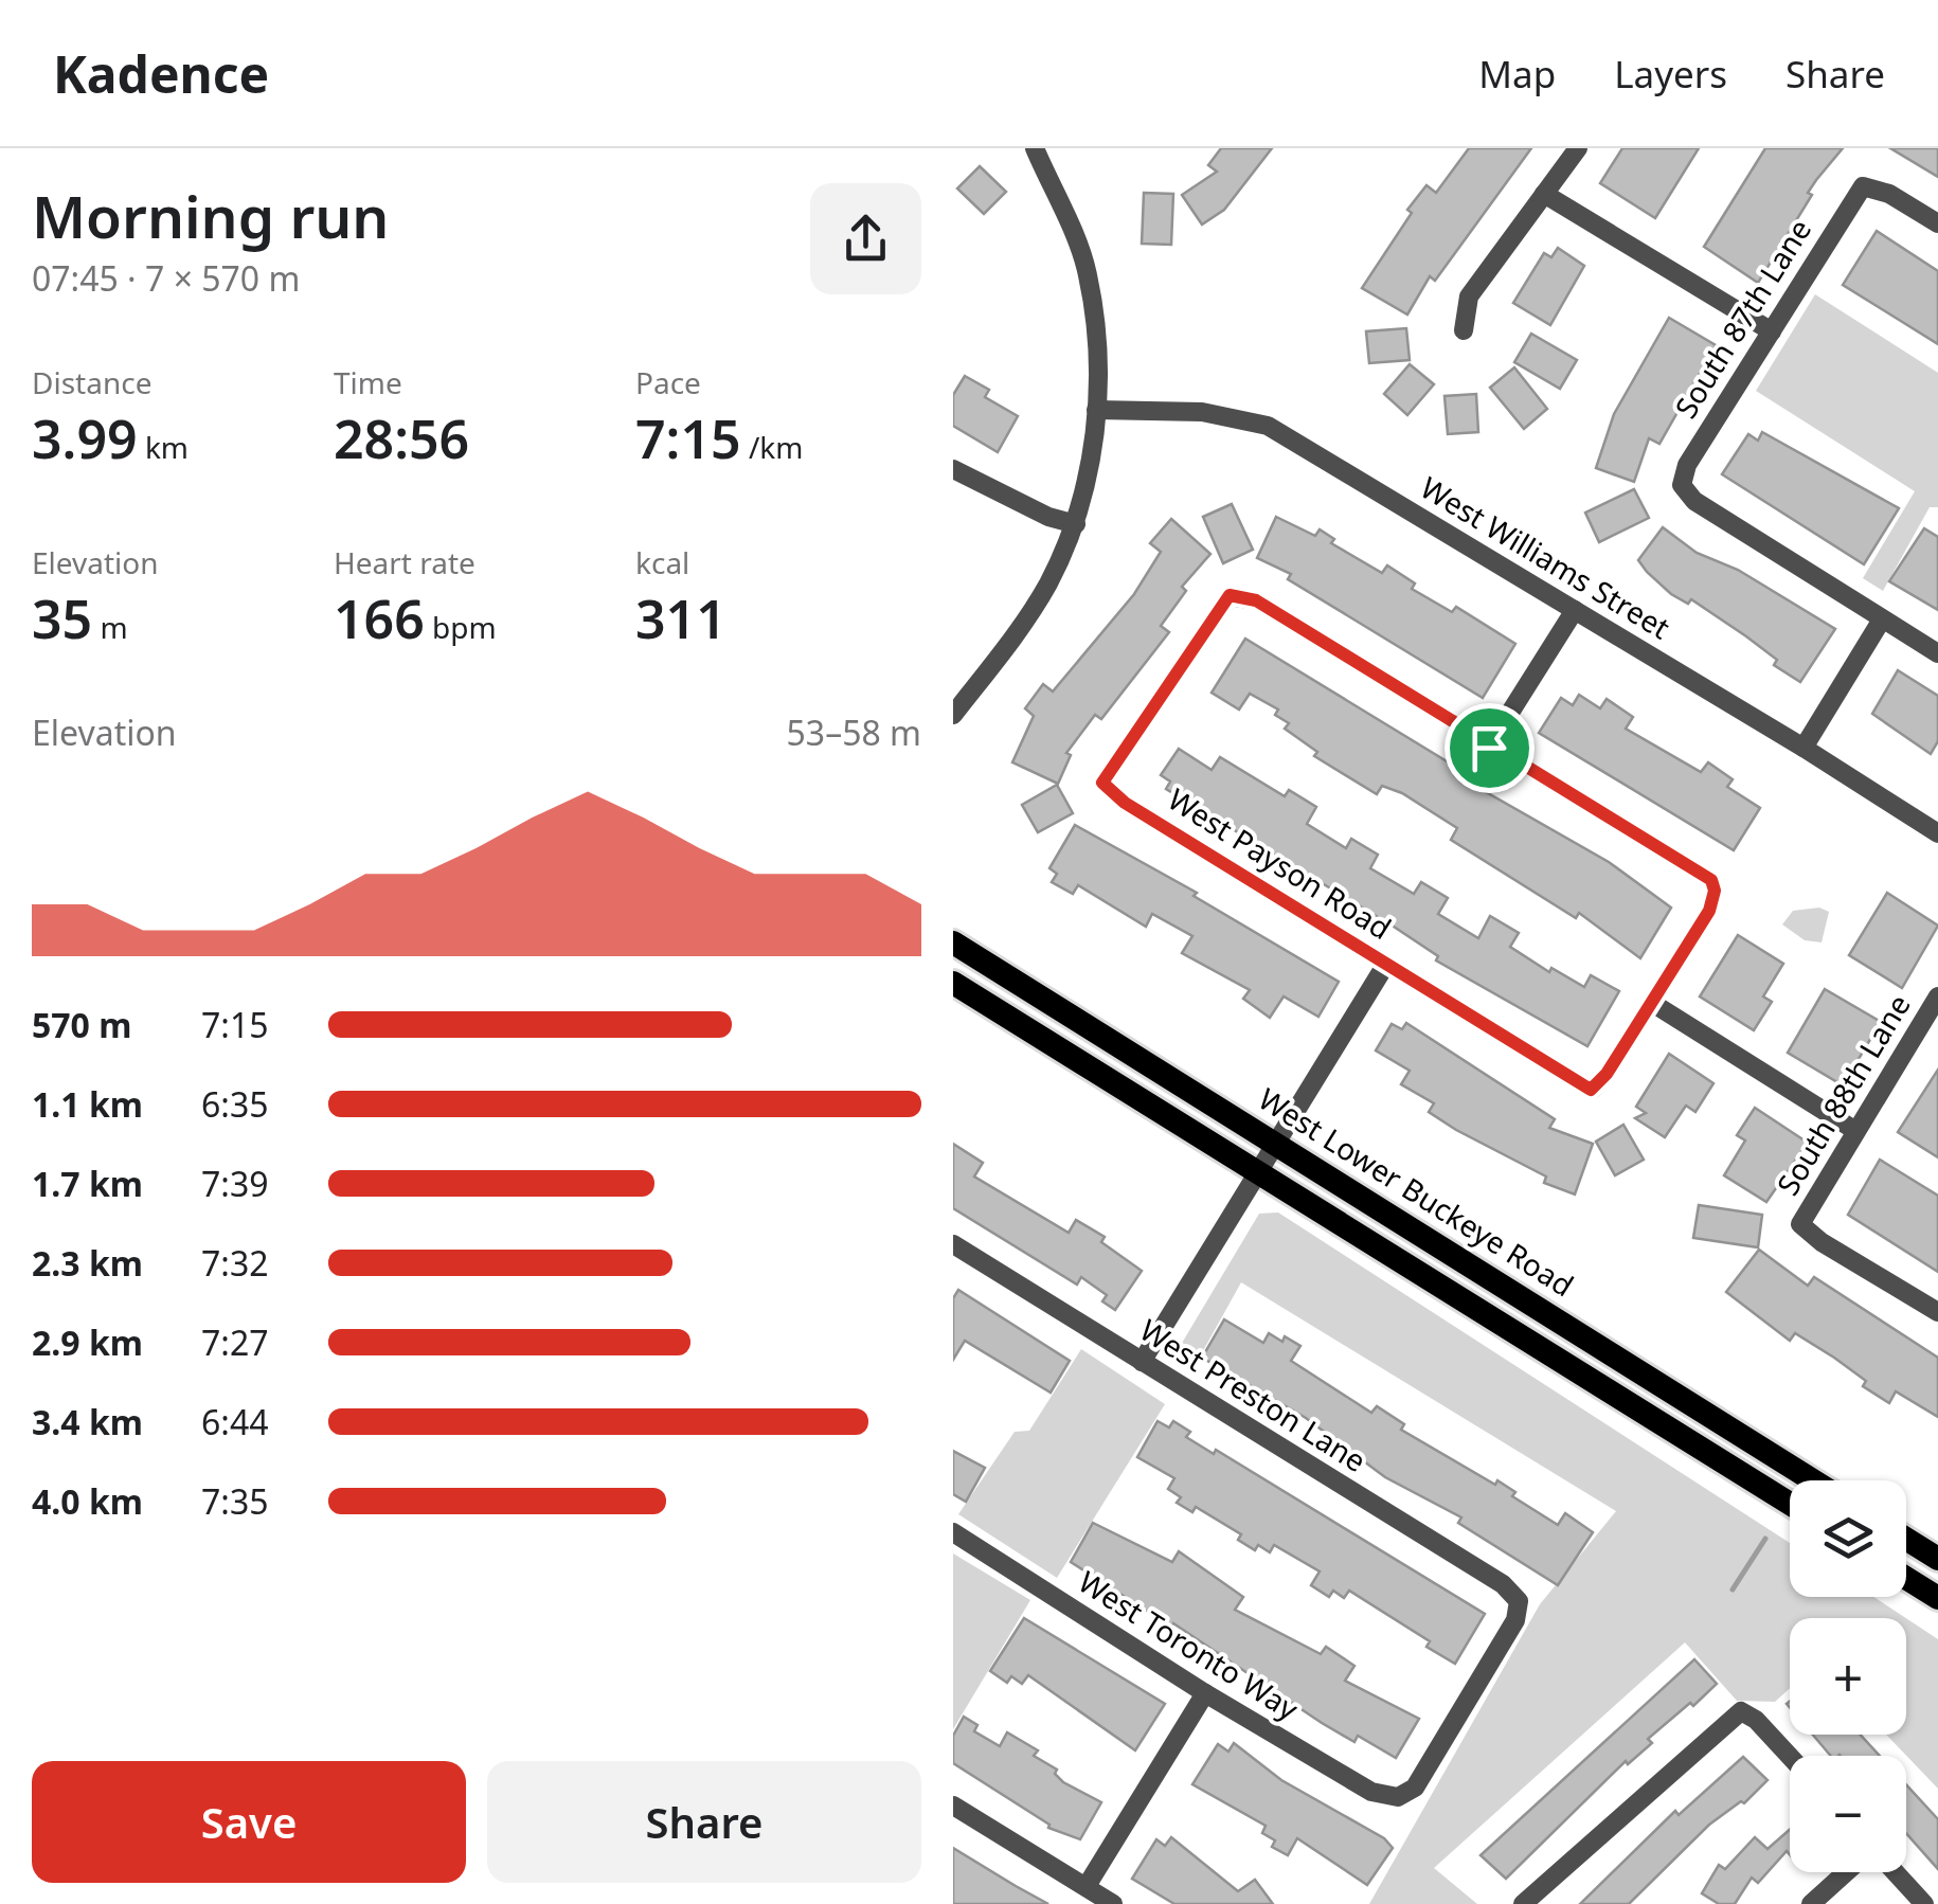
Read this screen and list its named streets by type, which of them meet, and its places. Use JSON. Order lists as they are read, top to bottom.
{
  "streets": {
    "main road": ["West Lower Buckeye Road"],
    "street": [
      "South 87th Lane",
      "West Williams Street",
      "West Payson Road",
      "South 88th Lane",
      "West Preston Lane",
      "West Toronto Way"
    ]
  },
  "crossings": [
    ["West Preston Lane", "West Toronto Way"]
  ],
  "page": {
    "header": "Kadence",
    "nav": ["Map", "Layers", "Share"],
    "heading": ["Morning run", "07:45 · 7 × 570 m"],
    "stats": [
      ["Distance", "3.99 km"],
      ["Time", "28:56"],
      ["Pace", "7:15 /km"],
      ["Elevation", "35 m"],
      ["Heart rate", "166 bpm"],
      ["kcal", "311"]
    ],
    "chart": ["Elevation", "53–58 m"],
    "list": [
      {
        "name": "570 m",
        "note": "7:15"
      },
      {
        "name": "1.1 km",
        "note": "6:35"
      },
      {
        "name": "1.7 km",
        "note": "7:39"
      },
      {
        "name": "2.3 km",
        "note": "7:32"
      },
      {
        "name": "2.9 km",
        "note": "7:27"
      },
      {
        "name": "3.4 km",
        "note": "6:44"
      },
      {
        "name": "4.0 km",
        "note": "7:35"
      }
    ],
    "map_buttons": ["+", "−"],
    "buttons": ["Save", "Share"]
  }
}
